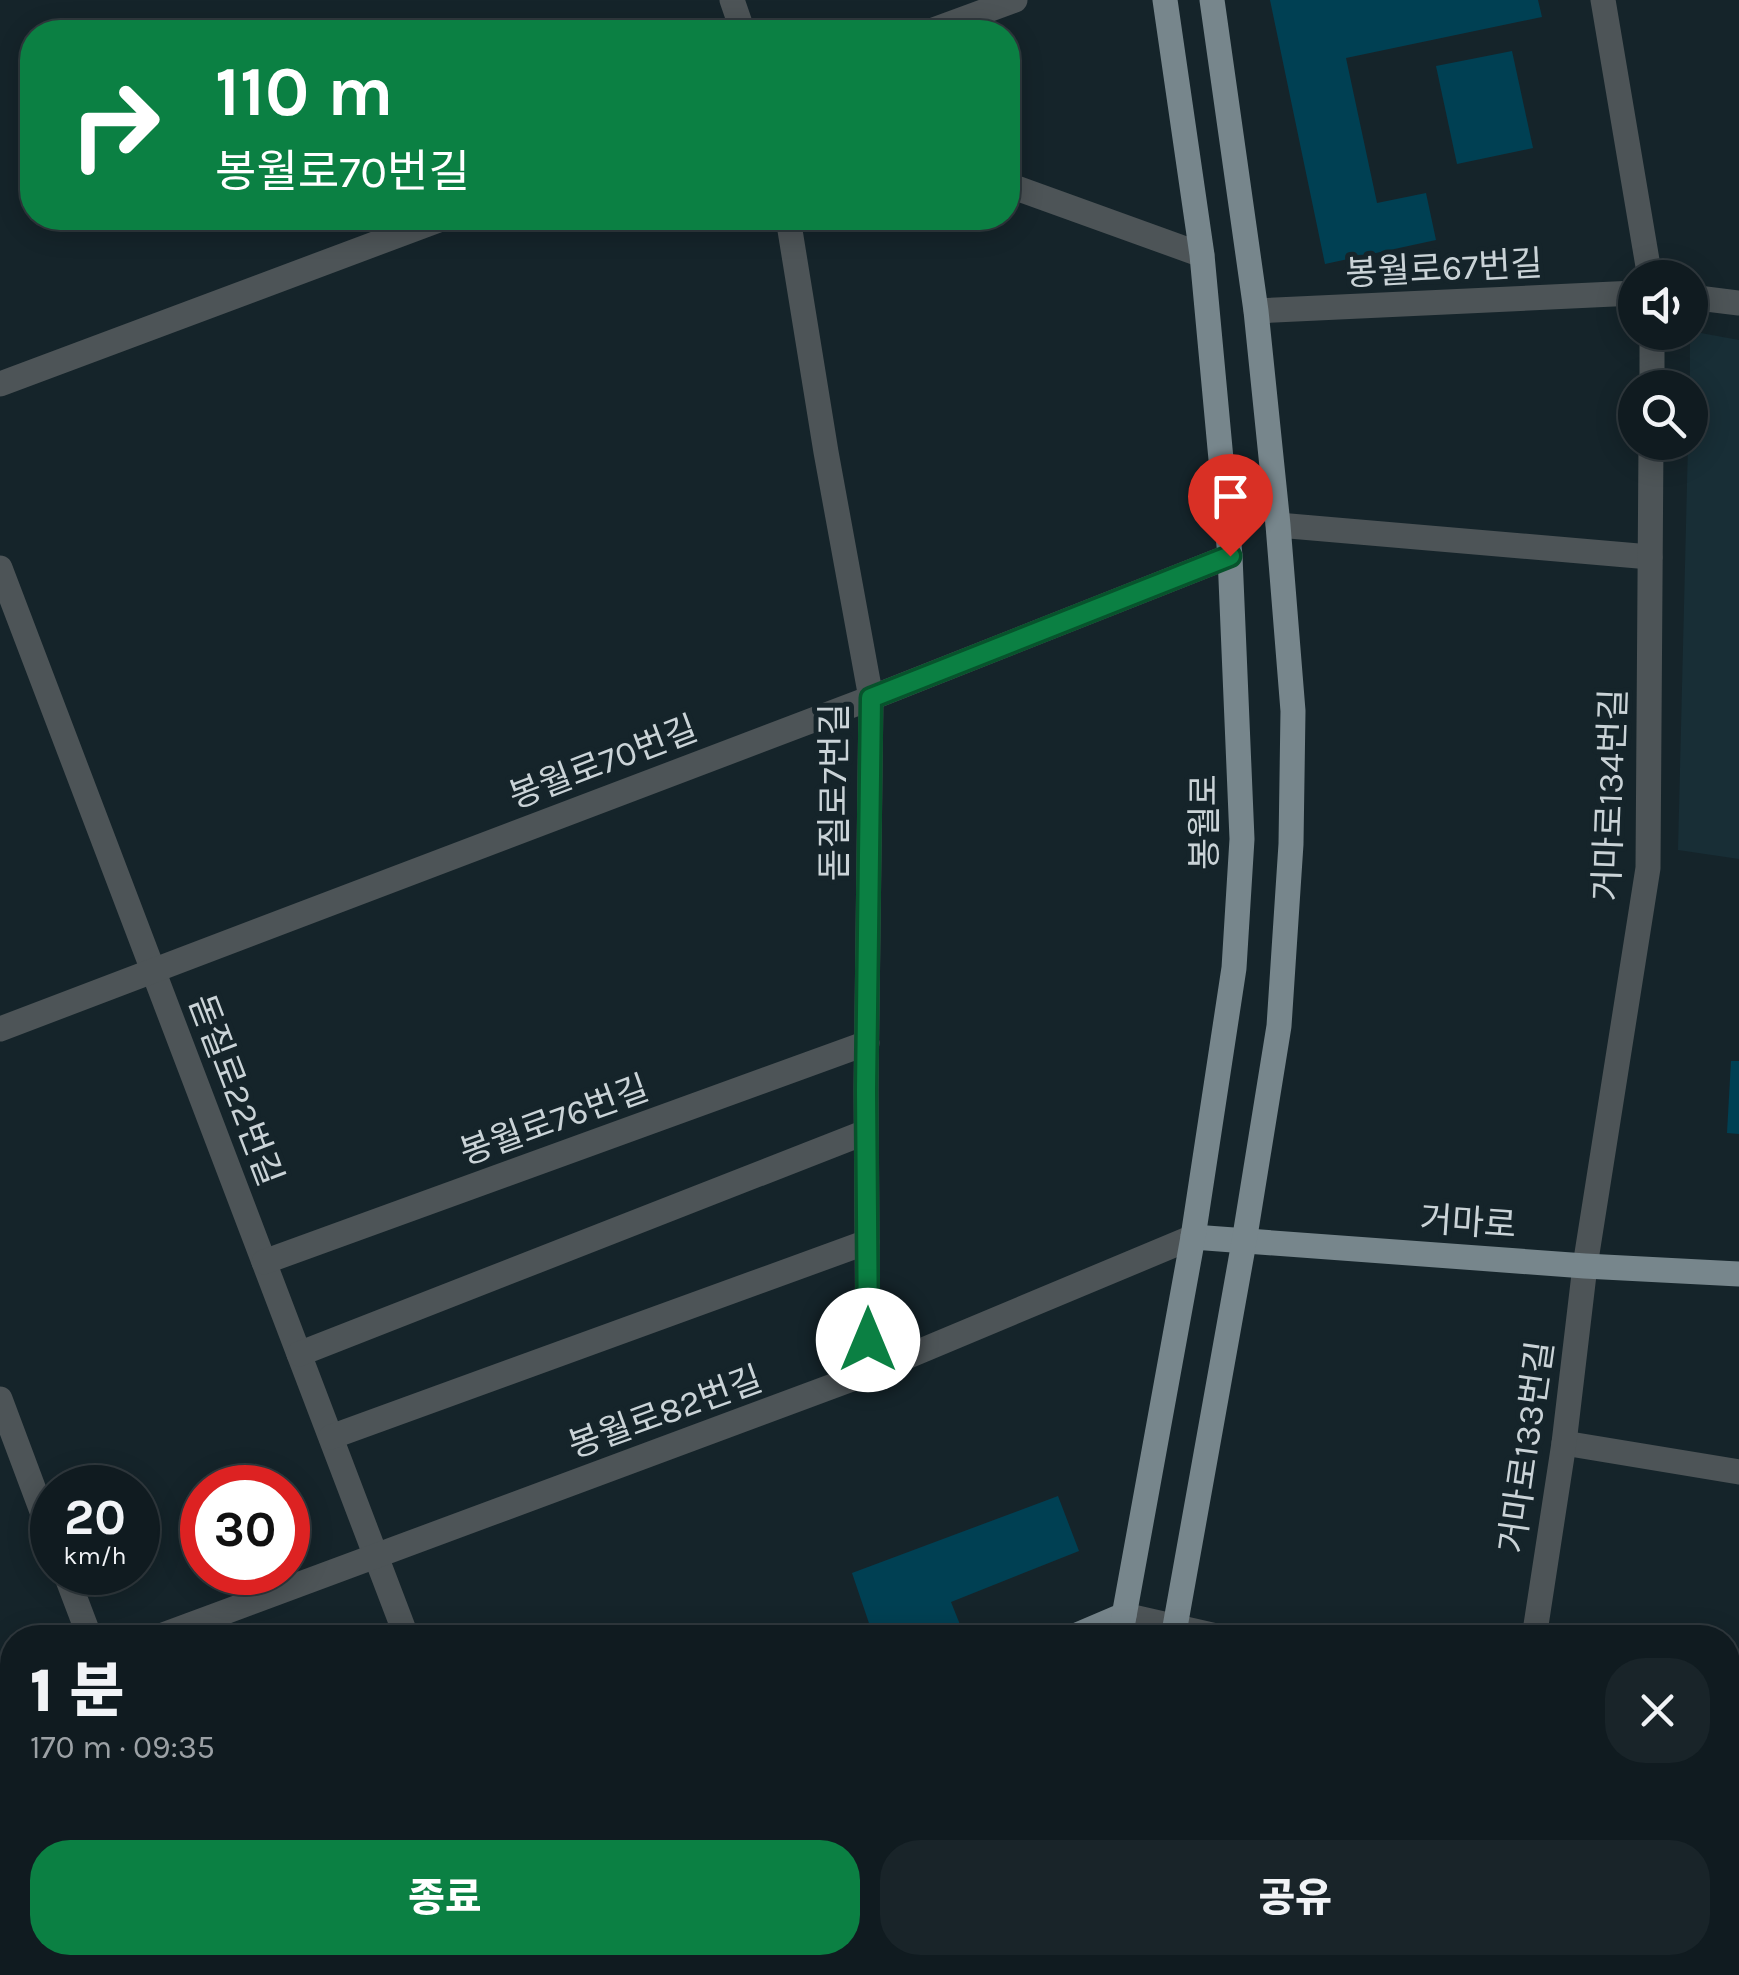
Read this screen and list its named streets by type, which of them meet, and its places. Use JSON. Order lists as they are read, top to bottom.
{
  "streets": {
    "main road": ["봉월로", "거마로"],
    "street": [
      "봉월로67번길",
      "봉월로70번길",
      "돋질로7번길",
      "거마로134번길",
      "돋질로22번길",
      "봉월로76번길",
      "봉월로82번길",
      "거마로133번길"
    ]
  },
  "crossings": [
    ["봉월로70번길", "돋질로7번길"],
    ["봉월로70번길", "봉월로"],
    ["봉월로70번길", "돋질로22번길"],
    ["돋질로7번길", "봉월로76번길"],
    ["돋질로7번길", "봉월로82번길"],
    ["거마로134번길", "거마로"],
    ["거마로134번길", "거마로133번길"],
    ["봉월로", "거마로"],
    ["봉월로", "봉월로82번길"],
    ["돋질로22번길", "봉월로76번길"],
    ["돋질로22번길", "봉월로82번길"],
    ["거마로", "봉월로82번길"],
    ["거마로", "거마로133번길"]
  ],
  "page": {
    "turn": ["110 m", "봉월로70번길"],
    "speed": "20 km/h",
    "limit": "30",
    "heading": ["1 분", "170 m · 09:35"],
    "buttons": ["종료", "공유"]
  }
}
